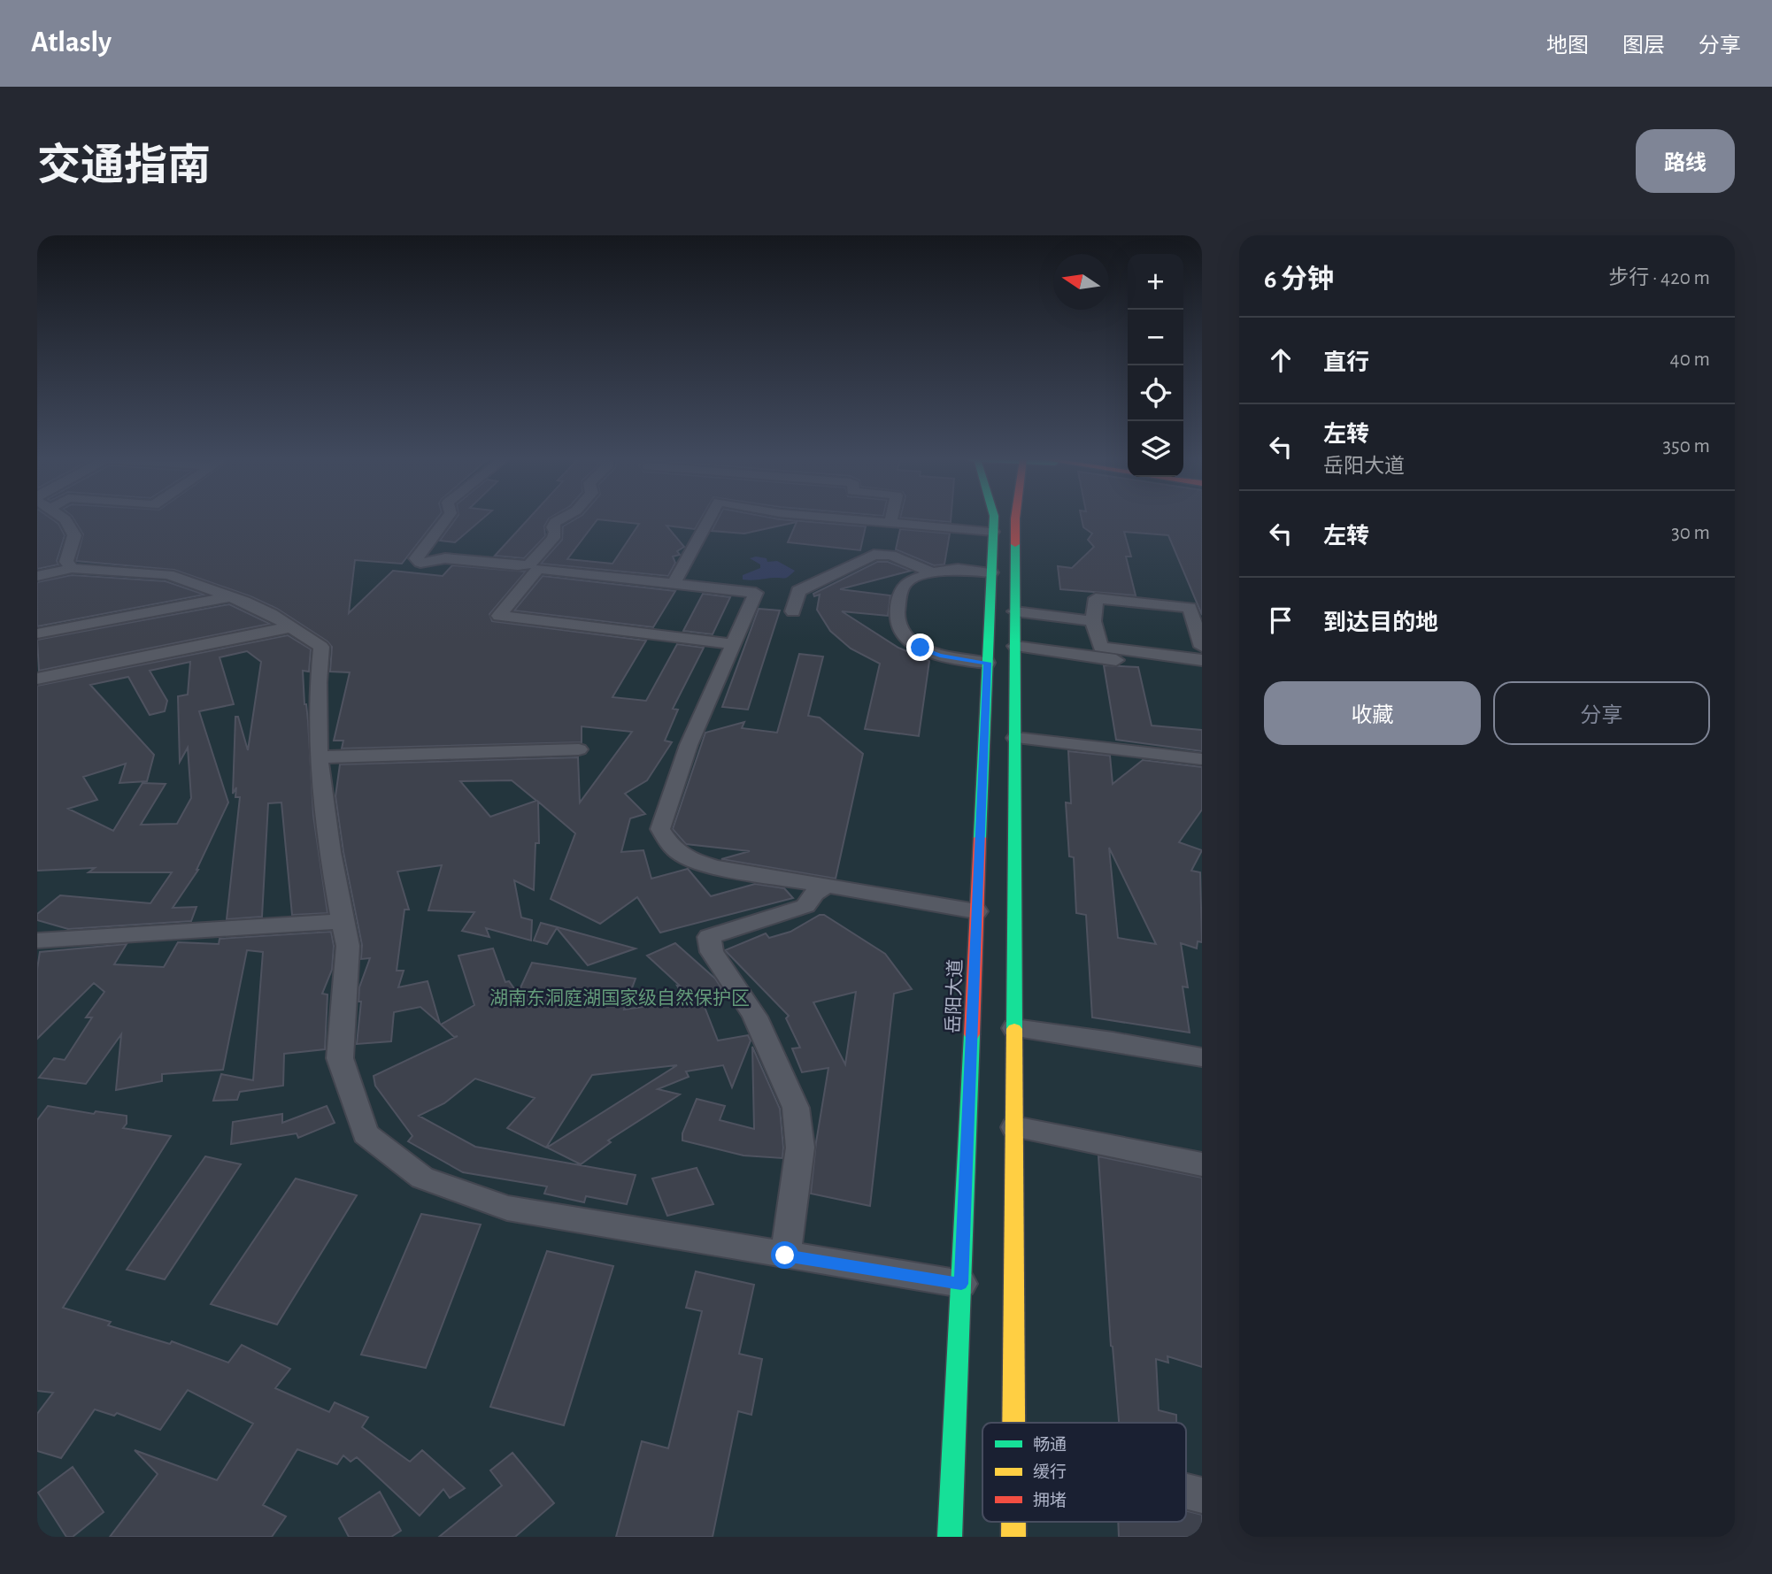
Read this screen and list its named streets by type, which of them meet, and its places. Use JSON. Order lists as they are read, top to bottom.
{
  "streets": {
    "main road": ["岳阳大道"]
  },
  "parks": ["湖南东洞庭湖国家级自然保护区"],
  "legend": ["畅通", "缓行", "拥堵"],
  "north": "left",
  "page": {
    "header": "Atlasly",
    "nav": ["地图", "图层", "分享"],
    "title": "交通指南",
    "buttons": [
      "路线",
      ["收藏", "分享"]
    ],
    "heading": ["6 分钟", "步行 · 420 m"],
    "map_buttons": ["+", "−"],
    "list": [
      ["直行", "40 m"],
      ["左转", "岳阳大道", "350 m"],
      ["左转", "30 m"],
      "到达目的地"
    ]
  }
}
